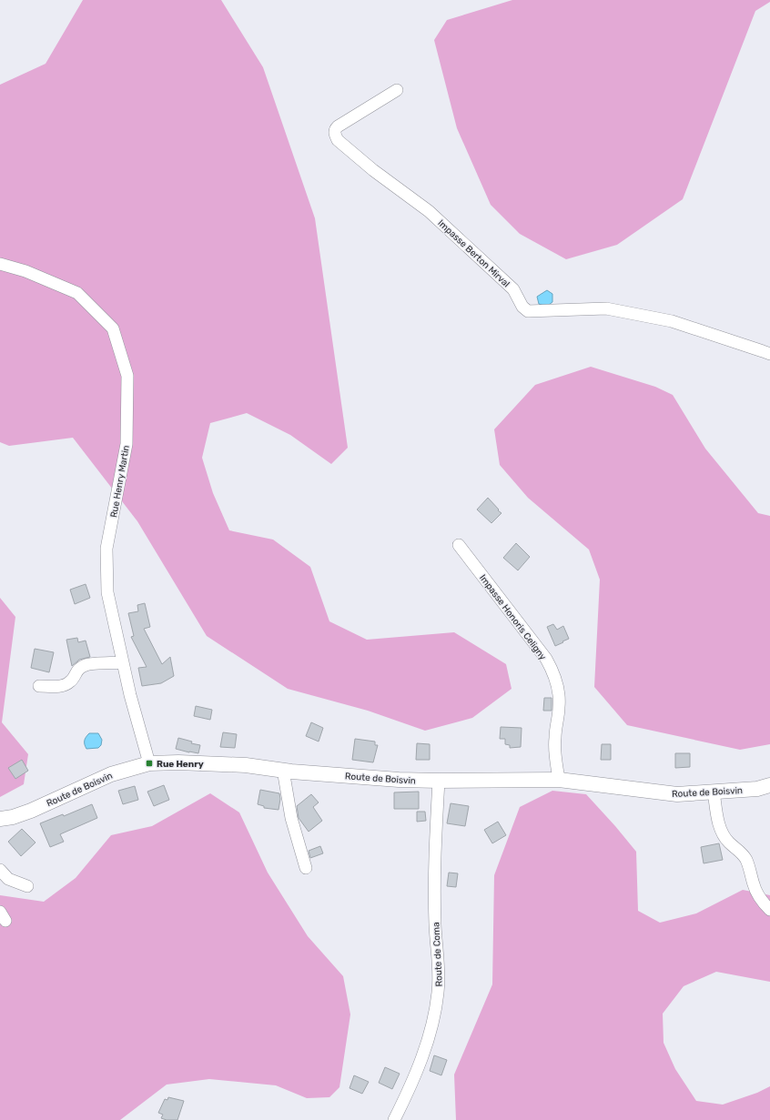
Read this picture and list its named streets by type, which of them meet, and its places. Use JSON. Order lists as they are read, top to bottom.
{
  "streets": {
    "main road": ["Route de Boisvin"],
    "street": [
      "Impasse Berton Mirval",
      "Rue Henry Martin",
      "Impasse Honoris Celigny",
      "Route de Coma"
    ]
  },
  "crossings": [
    ["Rue Henry Martin", "Route de Boisvin"],
    ["Impasse Honoris Celigny", "Route de Boisvin"],
    ["Route de Boisvin", "Route de Coma"]
  ],
  "places": {
    "transit": ["Rue Henry"]
  }
}
